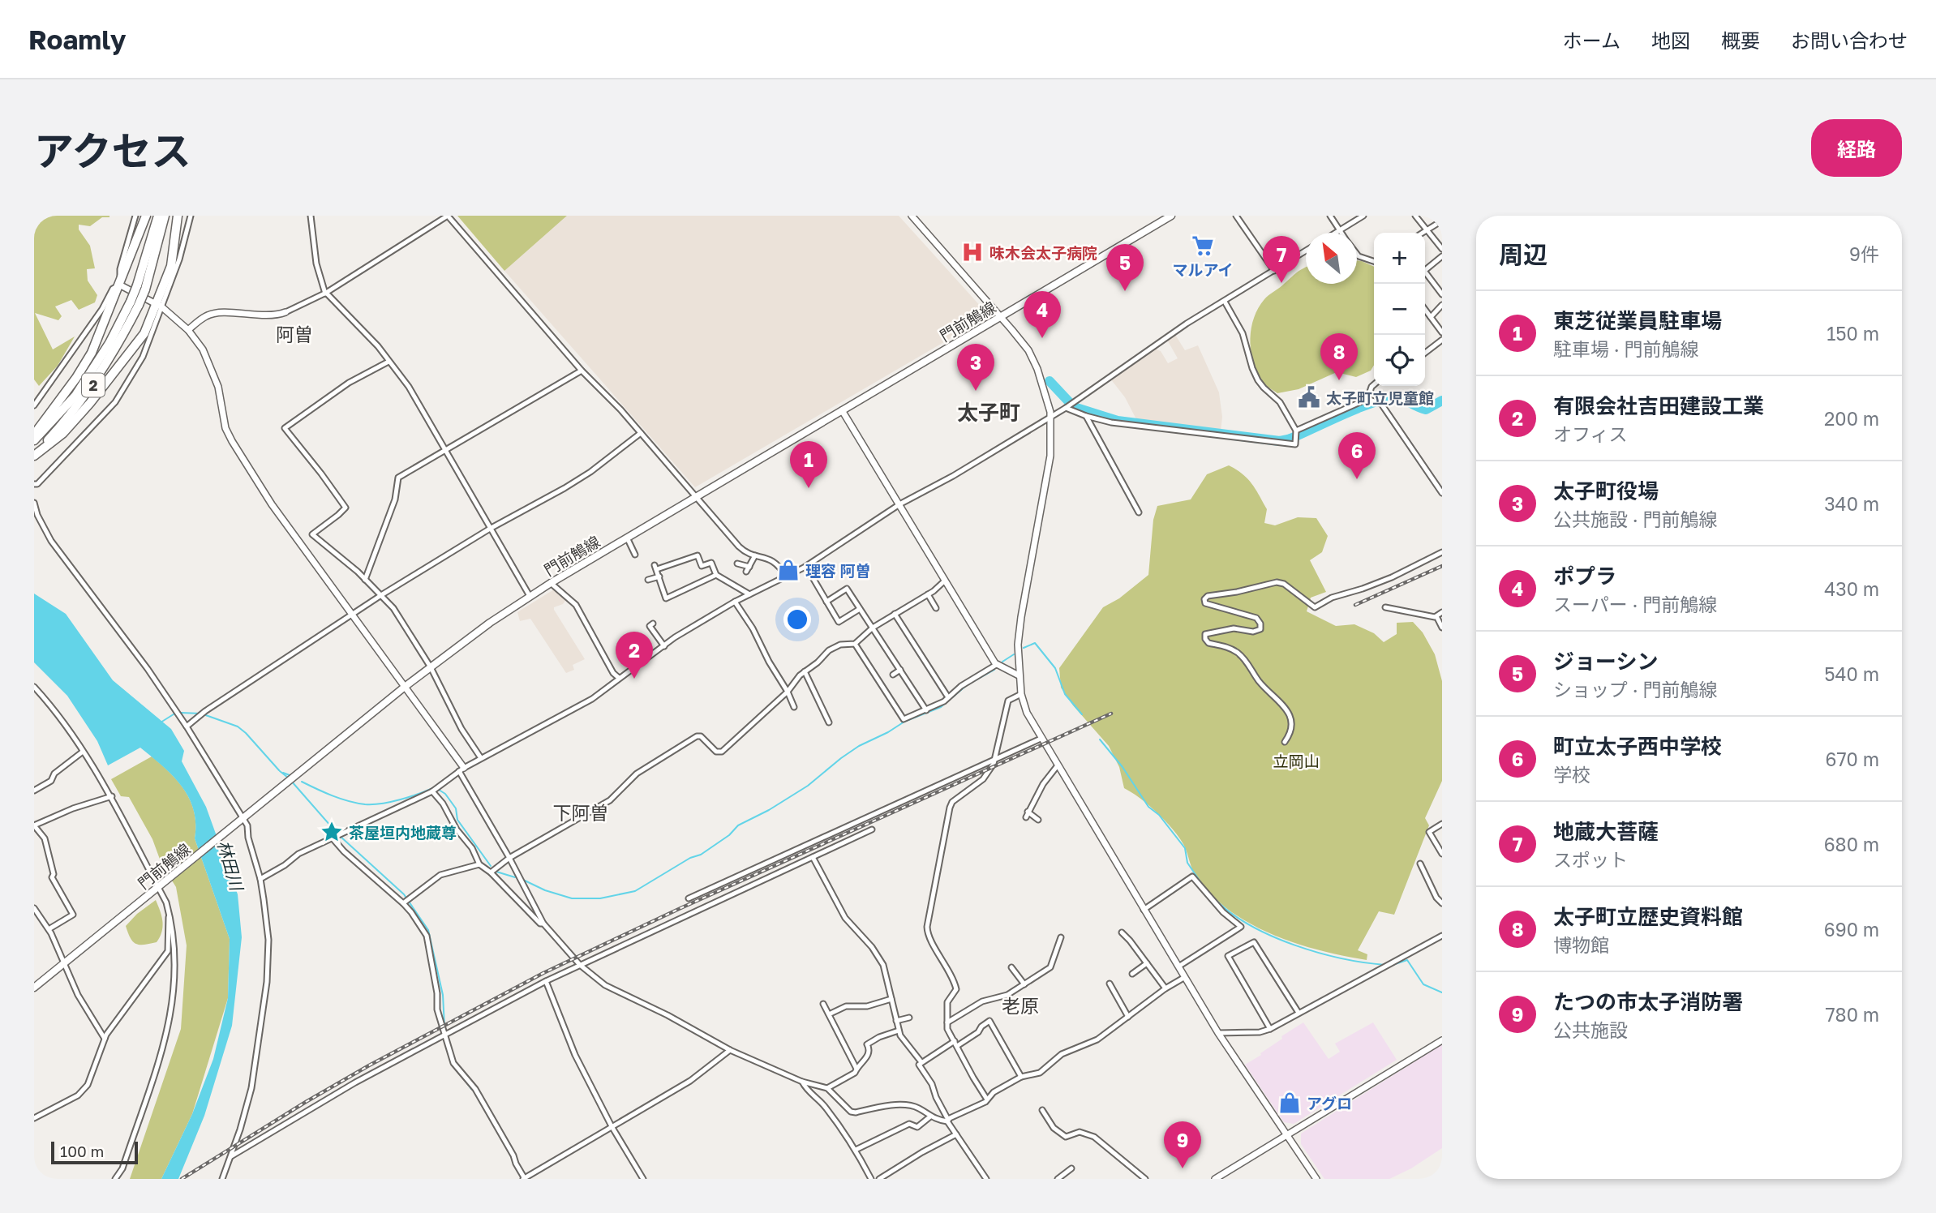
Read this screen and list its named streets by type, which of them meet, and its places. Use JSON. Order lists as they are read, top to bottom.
{
  "streets": {
    "highway": ["2"],
    "main road": ["門前鵤線"]
  },
  "districts": [
    "阿曽",
    "太子町",
    "下阿曽",
    "老原"
  ],
  "water": ["林田川"],
  "parks": ["立岡山"],
  "places": {
    "supermarket": ["マルアイ"],
    "hospital": ["味木会太子病院"],
    "public building": ["太子町立児童館"],
    "shop": ["理容 阿曽", "アグロ"],
    "place": ["茶屋垣内地蔵尊"]
  },
  "scale_bar": "100 m",
  "north": "top left",
  "page": {
    "header": "Roamly",
    "nav": [
      "ホーム",
      "地図",
      "概要",
      "お問い合わせ"
    ],
    "title": "アクセス",
    "buttons": "経路",
    "heading": ["周辺", "9件"],
    "map_buttons": ["+", "−"],
    "pins": [
      "7",
      "5",
      "4",
      "8",
      "3",
      "6",
      "1",
      "2",
      "9"
    ],
    "list": [
      {
        "mark": "1",
        "name": "東芝従業員駐車場",
        "note": "駐車場 · 門前鵤線",
        "value": "150 m"
      },
      {
        "mark": "2",
        "name": "有限会社吉田建設工業",
        "note": "オフィス",
        "value": "200 m"
      },
      {
        "mark": "3",
        "name": "太子町役場",
        "note": "公共施設 · 門前鵤線",
        "value": "340 m"
      },
      {
        "mark": "4",
        "name": "ポプラ",
        "note": "スーパー · 門前鵤線",
        "value": "430 m"
      },
      {
        "mark": "5",
        "name": "ジョーシン",
        "note": "ショップ · 門前鵤線",
        "value": "540 m"
      },
      {
        "mark": "6",
        "name": "町立太子西中学校",
        "note": "学校",
        "value": "670 m"
      },
      {
        "mark": "7",
        "name": "地蔵大菩薩",
        "note": "スポット",
        "value": "680 m"
      },
      {
        "mark": "8",
        "name": "太子町立歴史資料館",
        "note": "博物館",
        "value": "690 m"
      },
      {
        "mark": "9",
        "name": "たつの市太子消防署",
        "note": "公共施設",
        "value": "780 m"
      }
    ],
    "scale": "100 m"
  }
}
